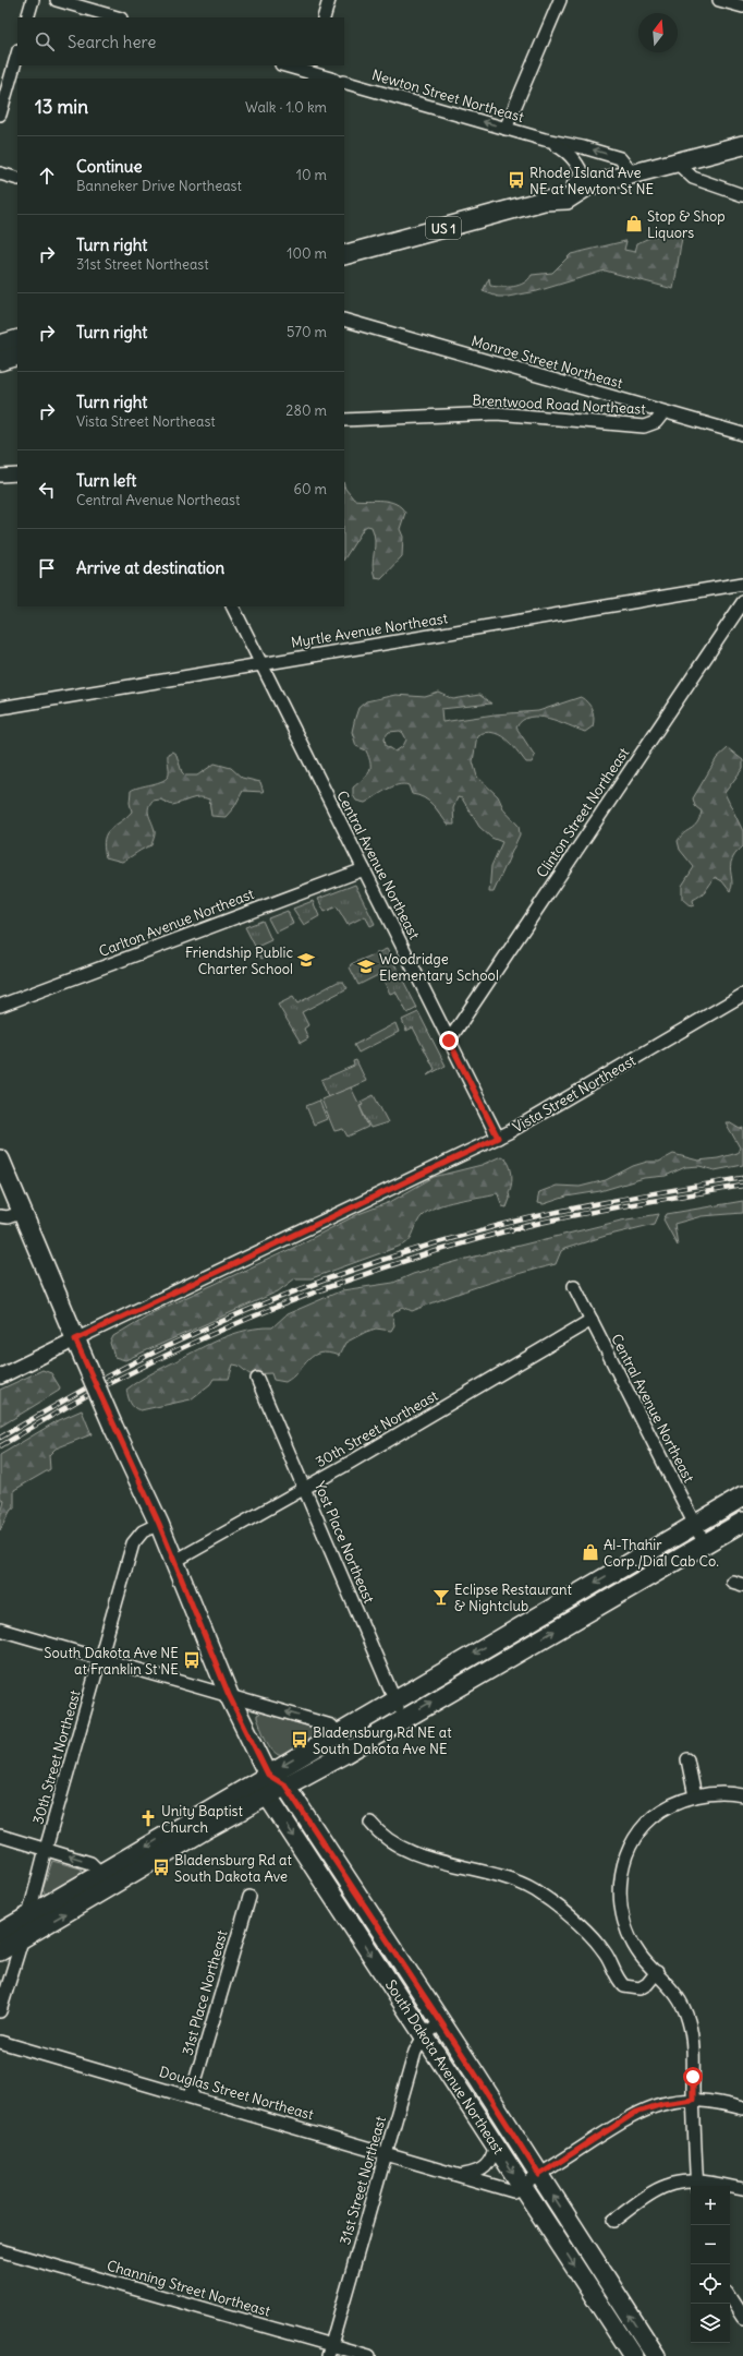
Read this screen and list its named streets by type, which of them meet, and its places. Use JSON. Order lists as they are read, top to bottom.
{
  "streets": {
    "main road": ["US 1", "South Dakota Avenue Northeast"],
    "street": [
      "Newton Street Northeast",
      "Monroe Street Northeast",
      "Brentwood Road Northeast",
      "Myrtle Avenue Northeast",
      "Clinton Street Northeast",
      "Central Avenue Northeast",
      "Carlton Avenue Northeast",
      "Vista Street Northeast",
      "30th Street Northeast",
      "Yost Place Northeast",
      "31st Place Northeast",
      "Douglas Street Northeast",
      "31st Street Northeast",
      "Channing Street Northeast"
    ]
  },
  "crossings": [
    ["Newton Street Northeast", "US 1"],
    ["Monroe Street Northeast", "Brentwood Road Northeast"],
    ["Myrtle Avenue Northeast", "Central Avenue Northeast"],
    ["Clinton Street Northeast", "Central Avenue Northeast"],
    ["Central Avenue Northeast", "Carlton Avenue Northeast"],
    ["Central Avenue Northeast", "Vista Street Northeast"],
    ["Central Avenue Northeast", "30th Street Northeast"],
    ["30th Street Northeast", "Yost Place Northeast"],
    ["31st Place Northeast", "Douglas Street Northeast"],
    ["South Dakota Avenue Northeast", "Douglas Street Northeast"],
    ["South Dakota Avenue Northeast", "31st Street Northeast"],
    ["Douglas Street Northeast", "31st Street Northeast"],
    ["31st Street Northeast", "Channing Street Northeast"]
  ],
  "one_way": ["Newton Street Northeast"],
  "places": {
    "bus stop": [
      "Rhode Island Ave NE at Newton St NE",
      "South Dakota Ave NE at Franklin St NE",
      "Bladensburg Rd NE at South Dakota Ave NE",
      "Bladensburg Rd at South Dakota Ave"
    ],
    "shop": ["Stop & Shop Liquors", "Al-Thahir Corp./Dial Cab Co."],
    "school or university": ["Friendship Public Charter School", "Woodridge Elementary School"],
    "bar": ["Eclipse Restaurant & Nightclub"],
    "church": ["Unity Baptist Church"]
  },
  "north": "top",
  "page": {
    "search": "Search here",
    "heading": ["13 min", "Walk · 1.0 km"],
    "list": [
      ["Continue", "Banneker Drive Northeast", "10 m"],
      ["Turn right", "31st Street Northeast", "100 m"],
      ["Turn right", "570 m"],
      ["Turn right", "Vista Street Northeast", "280 m"],
      ["Turn left", "Central Avenue Northeast", "60 m"],
      "Arrive at destination"
    ],
    "map_buttons": ["+", "−"]
  }
}
